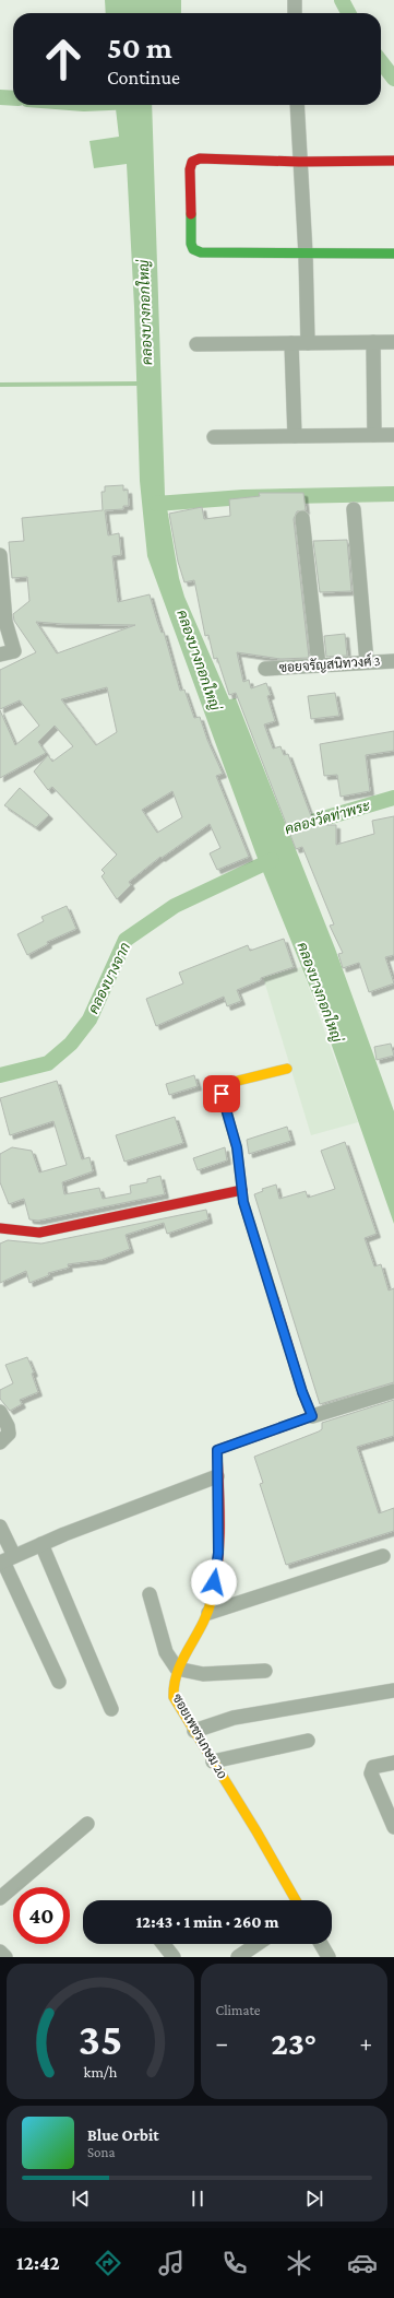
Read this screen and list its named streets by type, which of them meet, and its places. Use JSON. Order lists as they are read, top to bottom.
{
  "streets": {
    "street": ["ซอยจรัญสนิทวงศ์ 3", "ซอยเพชรเกษม 20"]
  },
  "water": ["คลองบางกอกใหญ่", "คลองวัดท่าพระ", "คลองบางจาก"],
  "page": {
    "turn": ["50 m", "Continue"],
    "limit": "40",
    "trip": "12:43 · 1 min · 260 m",
    "tile": "Climate",
    "heat": ["−", "23°", "+"],
    "song": ["Blue Orbit", "Sona"],
    "tabs": "12:42",
    "gauge": ["35", "km/h"]
  }
}
